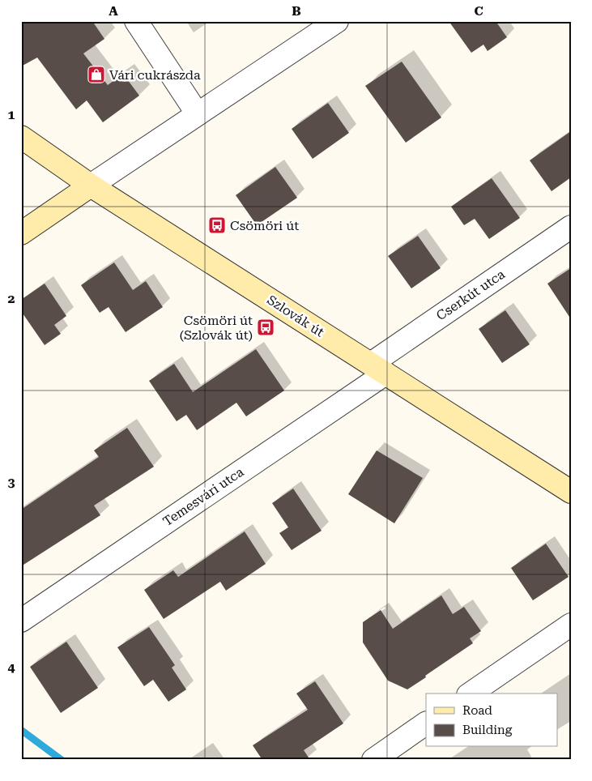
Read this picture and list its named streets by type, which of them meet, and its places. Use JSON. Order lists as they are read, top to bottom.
{
  "streets": {
    "main road": ["Szlovák út"],
    "street": ["Cserkút utca", "Temesvári utca"]
  },
  "crossings": [
    ["Cserkút utca", "Szlovák út"],
    ["Cserkút utca", "Temesvári utca"],
    ["Szlovák út", "Temesvári utca"]
  ],
  "places": {
    "shop": ["Vári cukrászda"],
    "bus stop": ["Csömöri út", "Csömöri út (Szlovák út)"]
  },
  "legend": ["Road", "Building"],
  "grid": {
    "columns": ["A", "B", "C"],
    "rows": [
      "1",
      "2",
      "3",
      "4"
    ]
  }
}
